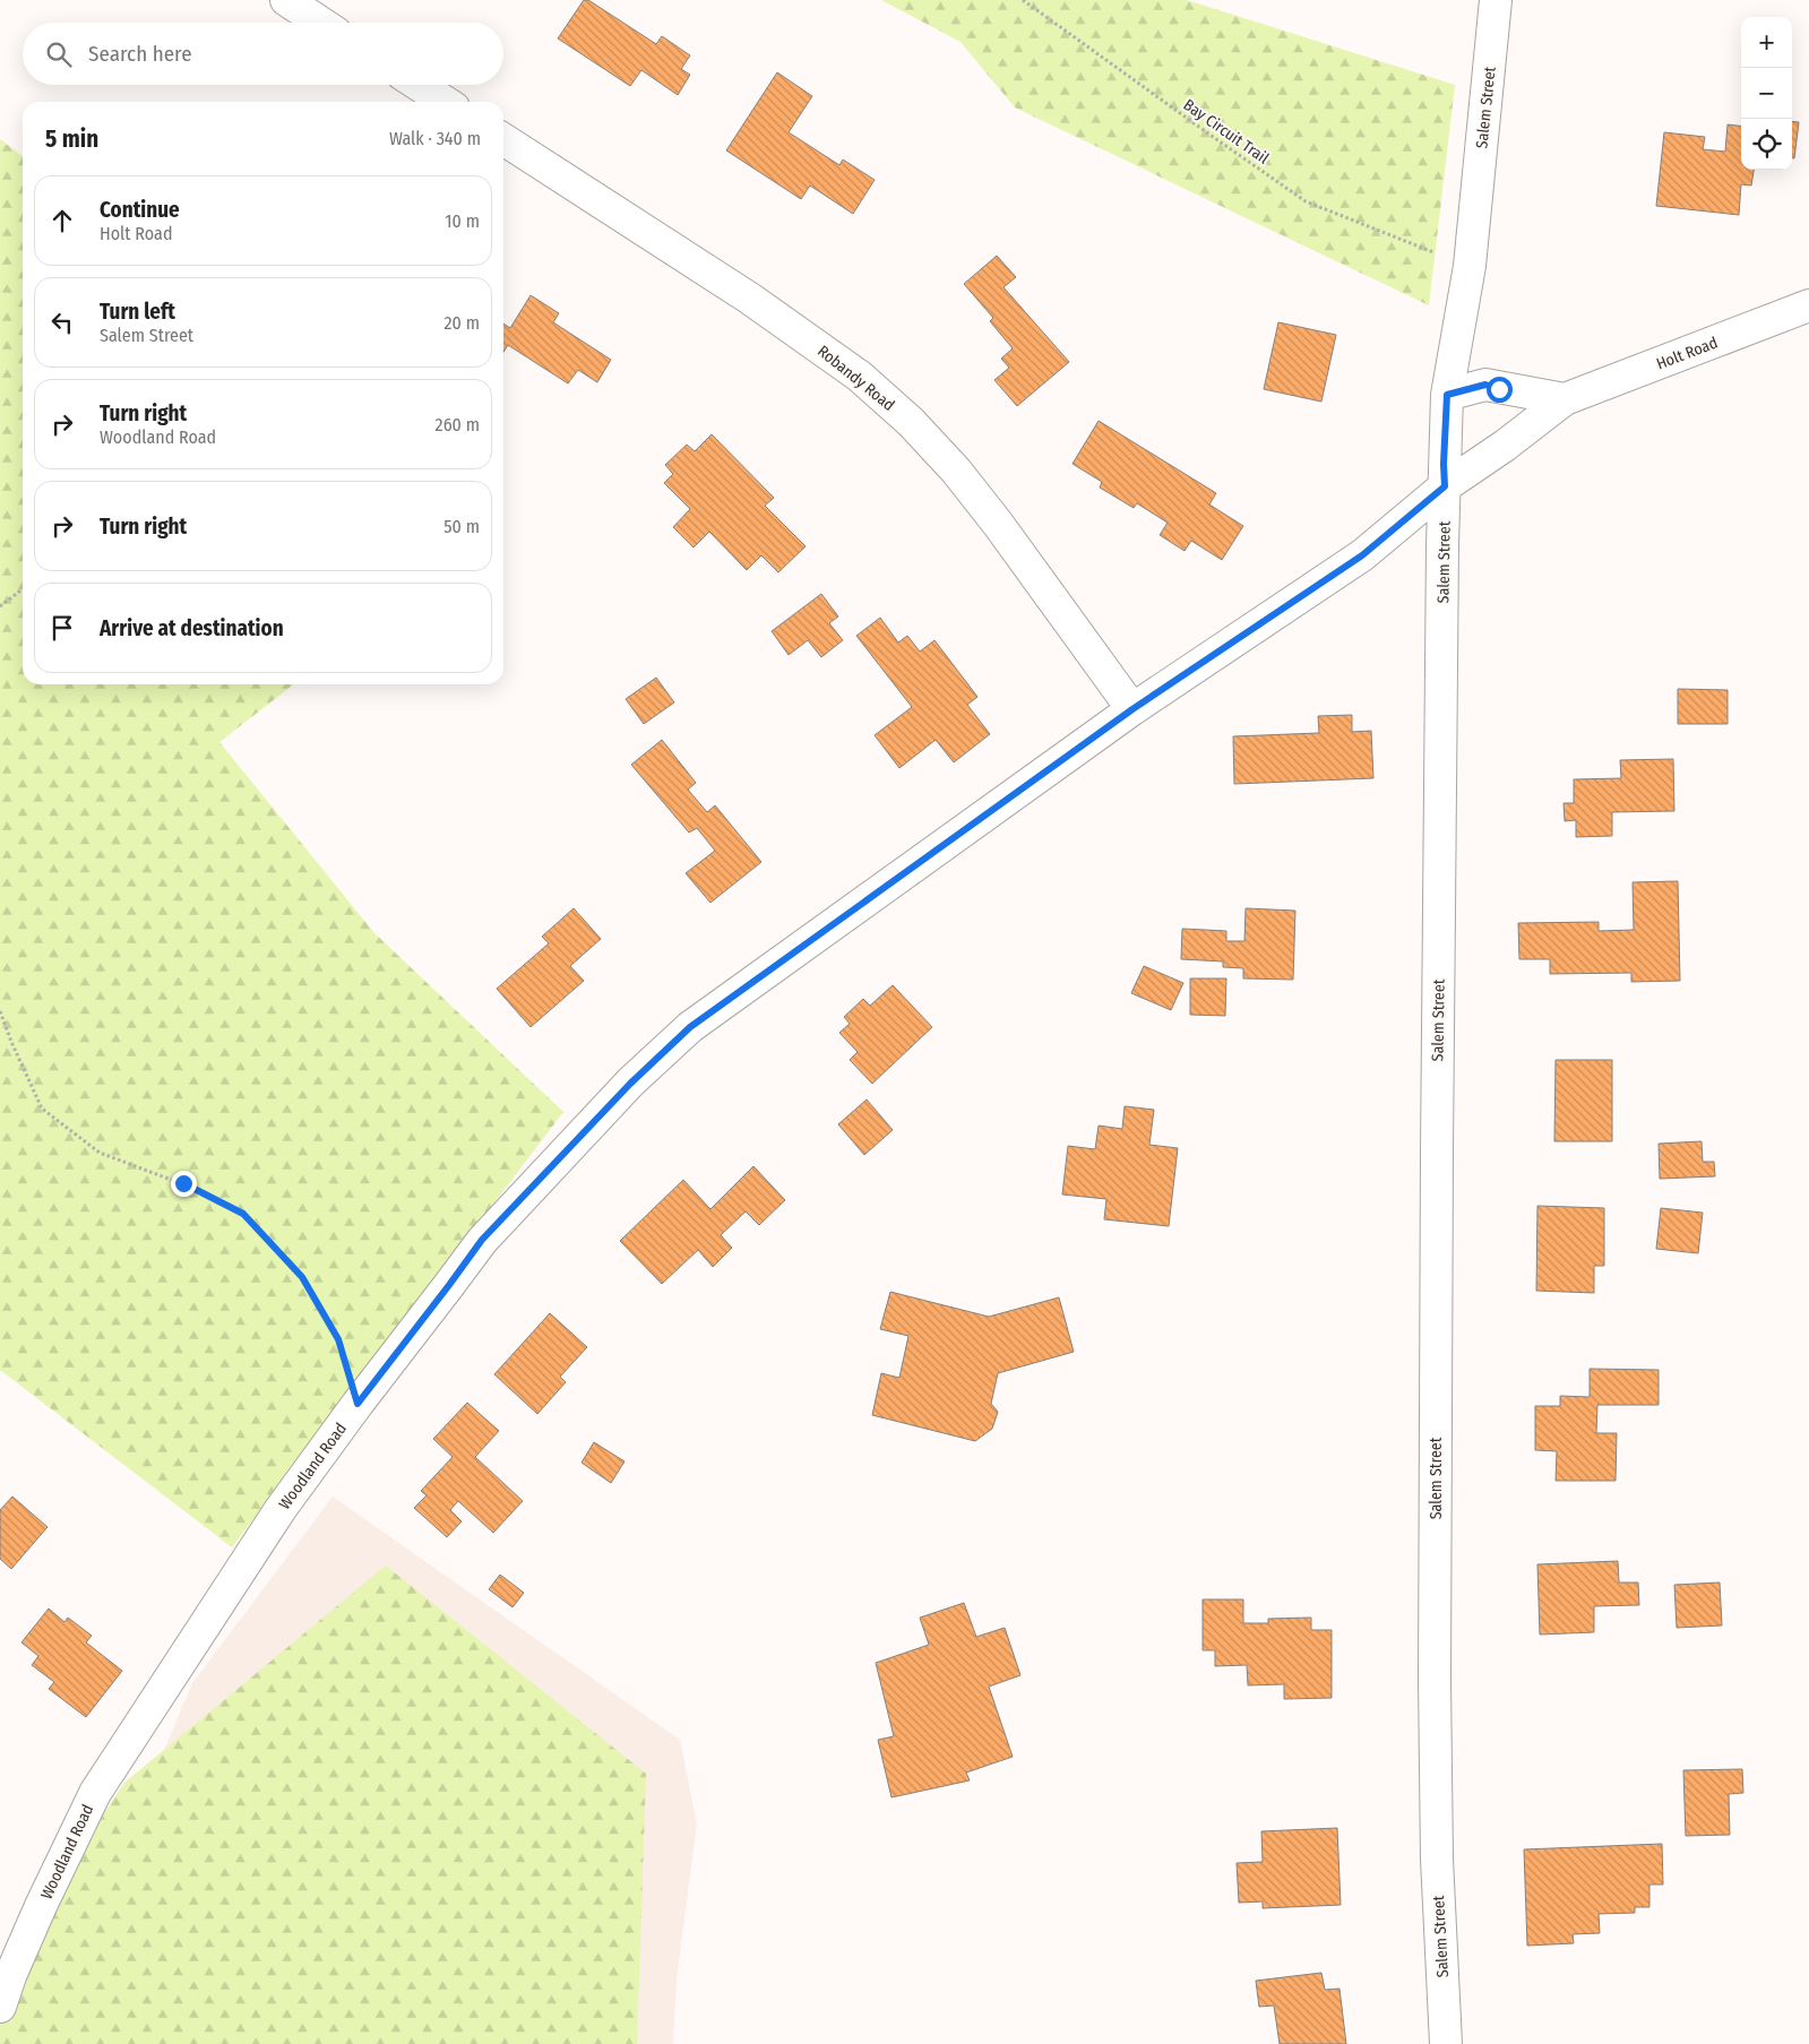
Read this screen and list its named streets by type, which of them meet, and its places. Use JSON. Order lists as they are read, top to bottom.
{
  "streets": {
    "street": [
      "Salem Street",
      "Holt Road",
      "Robandy Road",
      "Woodland Road"
    ],
    "path": ["Bay Circuit Trail"]
  },
  "crossings": [
    ["Salem Street", "Holt Road"],
    ["Salem Street", "Woodland Road"],
    ["Holt Road", "Woodland Road"],
    ["Robandy Road", "Woodland Road"]
  ],
  "page": {
    "map_buttons": ["+", "−"],
    "search": "Search here",
    "heading": ["5 min", "Walk · 340 m"],
    "list": [
      ["Continue", "Holt Road", "10 m"],
      ["Turn left", "Salem Street", "20 m"],
      ["Turn right", "Woodland Road", "260 m"],
      ["Turn right", "50 m"],
      "Arrive at destination"
    ]
  }
}
